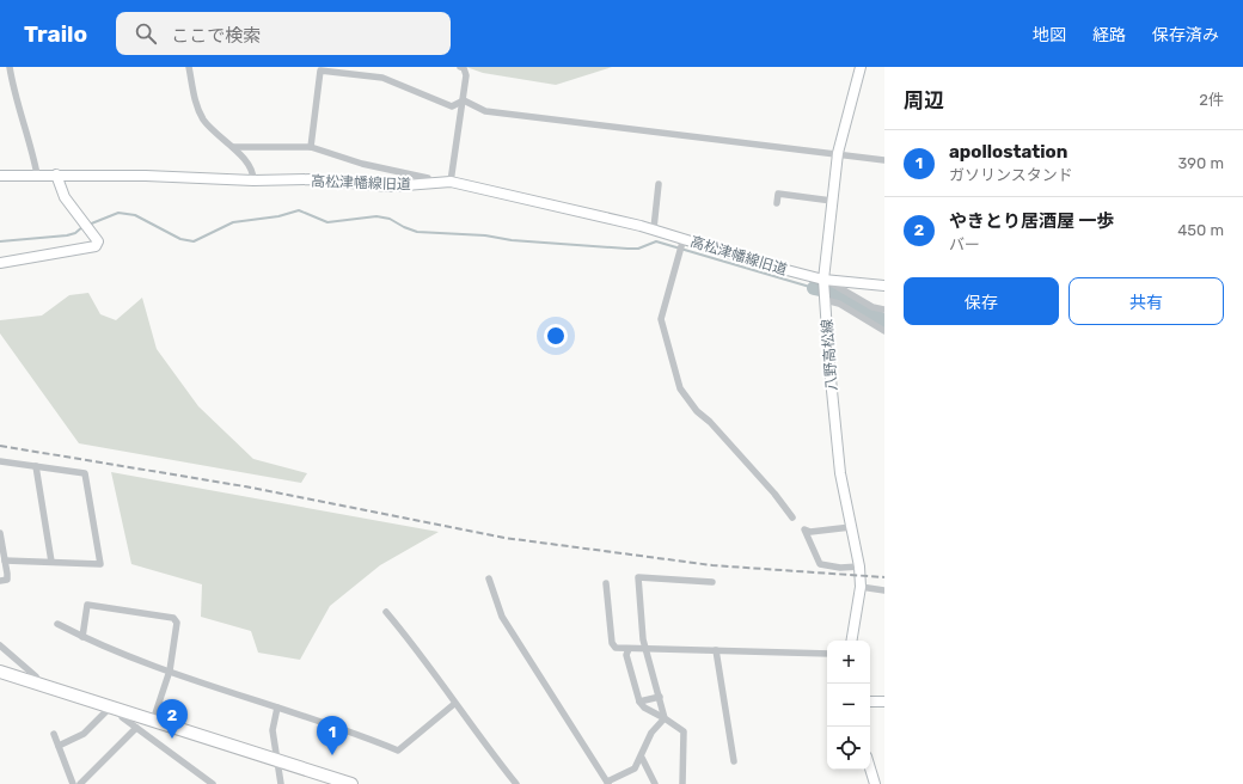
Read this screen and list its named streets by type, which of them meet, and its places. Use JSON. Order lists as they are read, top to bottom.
{
  "streets": {
    "street": ["高松津幡線旧道", "八野高松線"]
  },
  "crossings": [
    ["高松津幡線旧道", "八野高松線"]
  ],
  "page": {
    "header": "Trailo",
    "search": "ここで検索",
    "nav": ["地図", "経路", "保存済み"],
    "heading": ["周辺", "2件"],
    "list": [
      {
        "mark": "1",
        "name": "apollostation",
        "note": "ガソリンスタンド",
        "value": "390 m"
      },
      {
        "mark": "2",
        "name": "やきとり居酒屋 一歩",
        "note": "バー",
        "value": "450 m"
      }
    ],
    "buttons": ["保存", "共有"],
    "map_buttons": ["+", "−"],
    "pins": ["2", "1"]
  }
}
